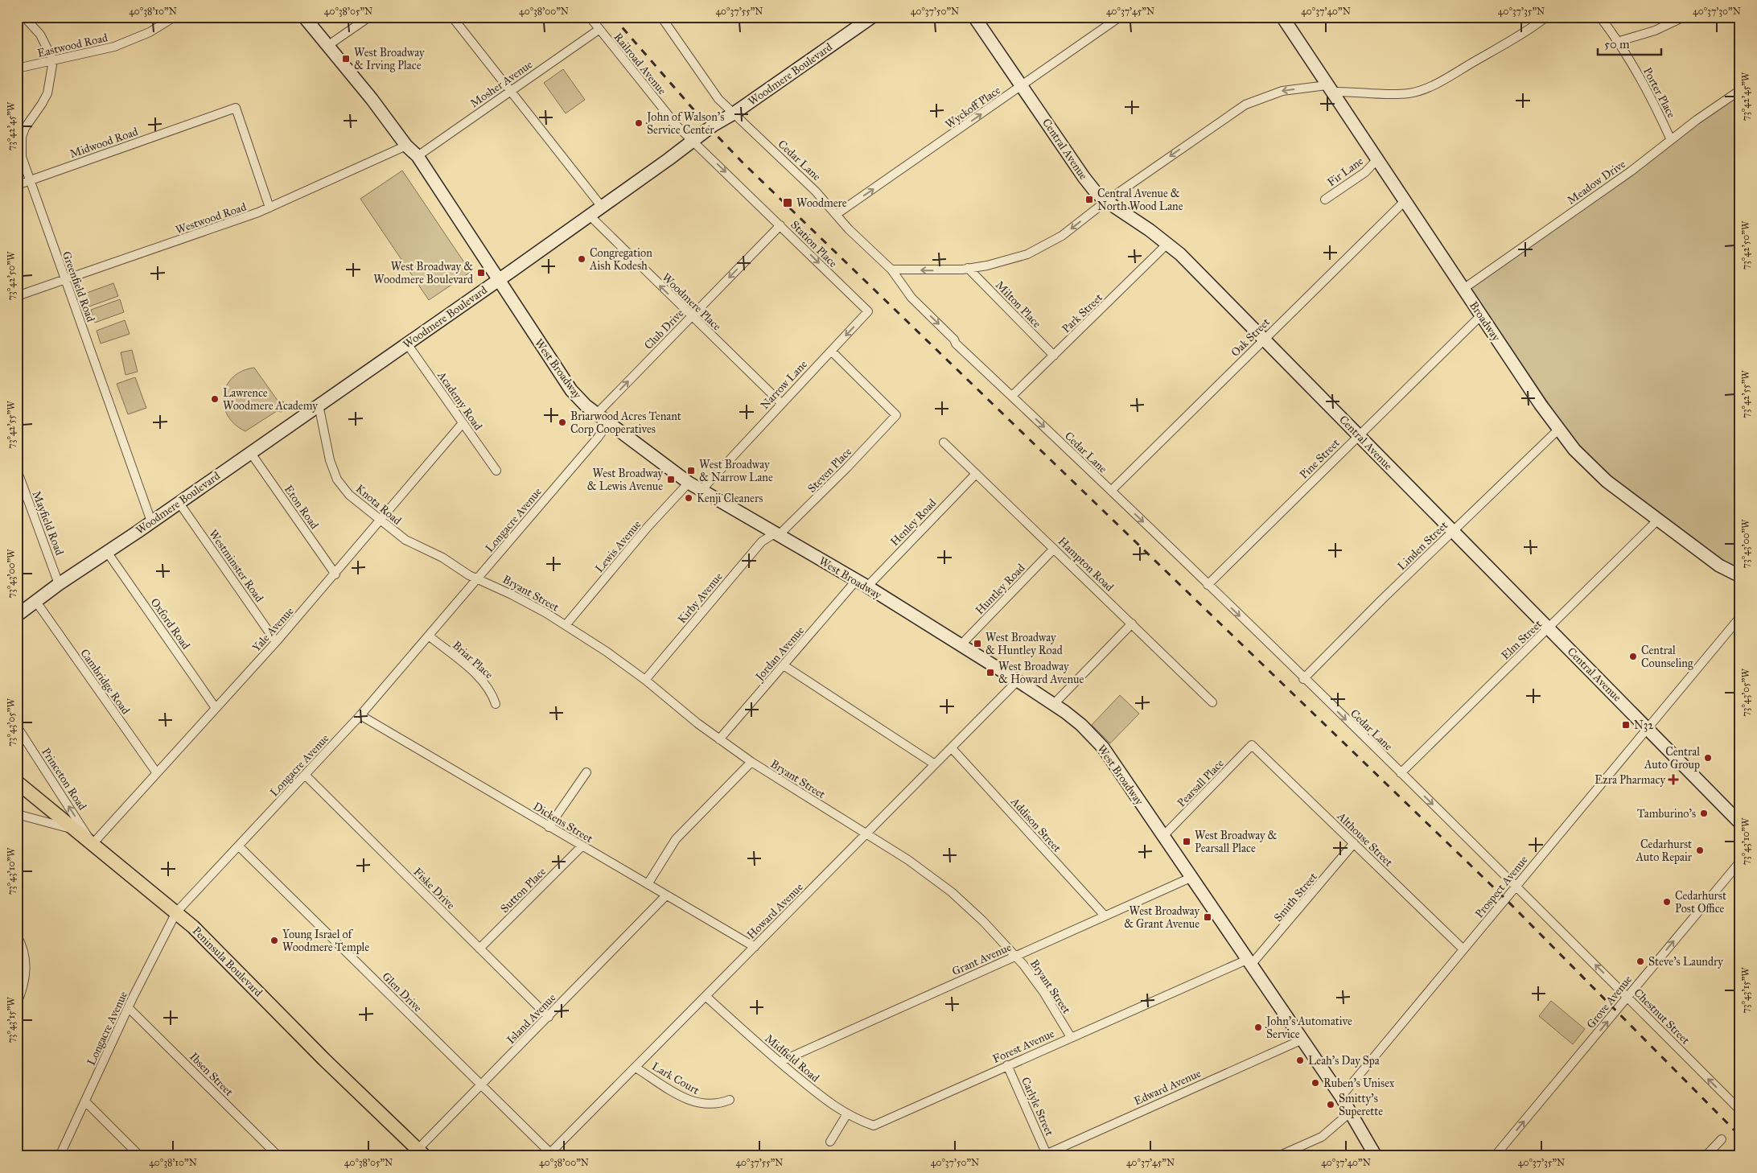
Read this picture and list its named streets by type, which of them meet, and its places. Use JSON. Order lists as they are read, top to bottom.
{
  "streets": {
    "main road": [
      "Woodmere Boulevard",
      "Central Avenue",
      "Broadway",
      "West Broadway",
      "Peninsula Boulevard"
    ],
    "street": [
      "Eastwood Road",
      "Railroad Avenue",
      "Mosher Avenue",
      "Porter Place",
      "Wyckoff Place",
      "Midwood Road",
      "Cedar Lane",
      "Fir Lane",
      "Meadow Drive",
      "Westwood Road",
      "Station Place",
      "Greenfield Road",
      "Woodmere Place",
      "Milton Place",
      "Park Street",
      "Club Drive",
      "Oak Street",
      "Narrow Lane",
      "Academy Road",
      "Pine Street",
      "Steven Place",
      "Knota Road",
      "Eton Road",
      "Longacre Avenue",
      "Henley Road",
      "Mayfield Road",
      "Linden Street",
      "Lewis Avenue",
      "Hampton Road",
      "Westminster Road",
      "Huntley Road",
      "Bryant Street",
      "Kirby Avenue",
      "Oxford Road",
      "Yale Avenue",
      "Elm Street",
      "Jordan Avenue",
      "Briar Place",
      "Cambridge Road",
      "Princeton Road",
      "Pearsall Place",
      "Dickens Street",
      "Addison Street",
      "Althouse Street",
      "Prospect Avenue",
      "Fiske Drive",
      "Sutton Place",
      "Smith Street",
      "Howard Avenue",
      "Grant Avenue",
      "Glen Drive",
      "Grove Avenue",
      "Chestnut Street",
      "Island Avenue",
      "Forest Avenue",
      "Midfield Road",
      "Ibsen Street",
      "Lark Court",
      "Edward Avenue",
      "Carlyle Street"
    ]
  },
  "crossings": [
    ["Eastwood Road", "Greenfield Road"],
    ["Railroad Avenue", "Woodmere Boulevard"],
    ["Railroad Avenue", "Mosher Avenue"],
    ["Railroad Avenue", "Station Place"],
    ["Woodmere Boulevard", "Cedar Lane"],
    ["Woodmere Boulevard", "Station Place"],
    ["Woodmere Boulevard", "Greenfield Road"],
    ["Woodmere Boulevard", "Woodmere Place"],
    ["Woodmere Boulevard", "West Broadway"],
    ["Woodmere Boulevard", "Academy Road"],
    ["Woodmere Boulevard", "Knota Road"],
    ["Woodmere Boulevard", "Eton Road"],
    ["Woodmere Boulevard", "Mayfield Road"],
    ["Woodmere Boulevard", "Westminster Road"],
    ["Woodmere Boulevard", "Oxford Road"],
    ["Woodmere Boulevard", "Cambridge Road"],
    ["Mosher Avenue", "West Broadway"],
    ["Porter Place", "Meadow Drive"],
    ["Wyckoff Place", "Central Avenue"],
    ["Wyckoff Place", "Cedar Lane"],
    ["Midwood Road", "Westwood Road"],
    ["Midwood Road", "Greenfield Road"],
    ["Central Avenue", "Park Street"],
    ["Central Avenue", "Oak Street"],
    ["Central Avenue", "Pine Street"],
    ["Central Avenue", "Linden Street"],
    ["Central Avenue", "Elm Street"],
    ["Central Avenue", "Prospect Avenue"],
    ["Cedar Lane", "Park Street"],
    ["Cedar Lane", "Oak Street"],
    ["Cedar Lane", "Pine Street"],
    ["Cedar Lane", "Linden Street"],
    ["Cedar Lane", "Elm Street"],
    ["Cedar Lane", "Prospect Avenue"],
    ["Cedar Lane", "Chestnut Street"],
    ["Fir Lane", "Broadway"],
    ["Meadow Drive", "Broadway"],
    ["Westwood Road", "Greenfield Road"],
    ["Westwood Road", "West Broadway"],
    ["Station Place", "Club Drive"],
    ["Station Place", "Narrow Lane"],
    ["Woodmere Place", "Club Drive"],
    ["Woodmere Place", "Narrow Lane"],
    ["Milton Place", "Park Street"],
    ["Broadway", "Oak Street"],
    ["Broadway", "Pine Street"],
    ["Broadway", "Linden Street"],
    ["Broadway", "Elm Street"],
    ["Club Drive", "West Broadway"],
    ["West Broadway", "Narrow Lane"],
    ["West Broadway", "Steven Place"],
    ["West Broadway", "Longacre Avenue"],
    ["West Broadway", "Henley Road"],
    ["West Broadway", "Lewis Avenue"],
    ["West Broadway", "Huntley Road"],
    ["West Broadway", "Kirby Avenue"],
    ["West Broadway", "Jordan Avenue"],
    ["West Broadway", "Pearsall Place"],
    ["West Broadway", "Prospect Avenue"],
    ["West Broadway", "Smith Street"],
    ["West Broadway", "Howard Avenue"],
    ["West Broadway", "Grant Avenue"],
    ["West Broadway", "Forest Avenue"],
    ["West Broadway", "Edward Avenue"],
    ["Narrow Lane", "Steven Place"],
    ["Academy Road", "Yale Avenue"],
    ["Steven Place", "Kirby Avenue"],
    ["Knota Road", "Longacre Avenue"],
    ["Knota Road", "Bryant Street"],
    ["Knota Road", "Yale Avenue"],
    ["Eton Road", "Yale Avenue"],
    ["Longacre Avenue", "Bryant Street"],
    ["Longacre Avenue", "Briar Place"],
    ["Longacre Avenue", "Dickens Street"],
    ["Longacre Avenue", "Fiske Drive"],
    ["Longacre Avenue", "Peninsula Boulevard"],
    ["Longacre Avenue", "Glen Drive"],
    ["Longacre Avenue", "Ibsen Street"],
    ["Henley Road", "Hampton Road"],
    ["Lewis Avenue", "Bryant Street"],
    ["Hampton Road", "Huntley Road"],
    ["Westminster Road", "Yale Avenue"],
    ["Bryant Street", "Kirby Avenue"],
    ["Bryant Street", "Jordan Avenue"],
    ["Bryant Street", "Howard Avenue"],
    ["Bryant Street", "Grant Avenue"],
    ["Bryant Street", "Forest Avenue"],
    ["Oxford Road", "Yale Avenue"],
    ["Yale Avenue", "Cambridge Road"],
    ["Yale Avenue", "Princeton Road"],
    ["Yale Avenue", "Peninsula Boulevard"],
    ["Princeton Road", "Peninsula Boulevard"],
    ["Pearsall Place", "Althouse Street"],
    ["Dickens Street", "Sutton Place"],
    ["Dickens Street", "Howard Avenue"],
    ["Dickens Street", "Island Avenue"],
    ["Addison Street", "Howard Avenue"],
    ["Addison Street", "Grant Avenue"],
    ["Althouse Street", "Prospect Avenue"],
    ["Althouse Street", "Smith Street"],
    ["Prospect Avenue", "Chestnut Street"],
    ["Fiske Drive", "Sutton Place"],
    ["Fiske Drive", "Island Avenue"],
    ["Smith Street", "Forest Avenue"],
    ["Howard Avenue", "Glen Drive"],
    ["Howard Avenue", "Midfield Road"],
    ["Howard Avenue", "Lark Court"],
    ["Grant Avenue", "Midfield Road"],
    ["Peninsula Boulevard", "Island Avenue"],
    ["Glen Drive", "Island Avenue"],
    ["Grove Avenue", "Chestnut Street"],
    ["Forest Avenue", "Midfield Road"],
    ["Forest Avenue", "Carlyle Street"],
    ["Edward Avenue", "Carlyle Street"]
  ],
  "one_way": [
    "Wyckoff Place",
    "Cedar Lane",
    "Station Place",
    "Woodmere Place",
    "Princeton Road",
    "Grove Avenue",
    "Chestnut Street"
  ],
  "places": {
    "transit": [
      "West Broadway & Irving Place",
      "Central Avenue & North Wood Lane",
      "Woodmere",
      "West Broadway & Woodmere Boulevard",
      "West Broadway & Narrow Lane",
      "West Broadway & Lewis Avenue",
      "West Broadway & Huntley Road",
      "West Broadway & Howard Avenue",
      "N32",
      "West Broadway & Pearsall Place",
      "West Broadway & Grant Avenue"
    ],
    "other": [
      "John of Walson's Service Center",
      "Congregation Aish Kodesh",
      "Lawrence Woodmere Academy",
      "Briarwood Acres Tenant Corp Cooperatives",
      "Kenji Cleaners",
      "Central Counseling",
      "Central Auto Group",
      "Tamburino's",
      "Cedarhurst Auto Repair",
      "Cedarhurst Post Office",
      "Young Israel of Woodmere Temple",
      "Steve's Laundry",
      "John's Automative Service",
      "Leah's Day Spa",
      "Ruben's Unisex",
      "Smitty's Superette"
    ],
    "health": ["Ezra Pharmacy"]
  },
  "scale_bar": "50 m",
  "coordinates": [
    "40°38'10\"N",
    "40°38'05\"N",
    "40°38'00\"N",
    "40°37'55\"N",
    "40°37'50\"N",
    "40°37'45\"N",
    "40°37'40\"N",
    "40°37'35\"N",
    "40°37'30\"N",
    "73°42'45\"W",
    "73°42'50\"W",
    "73°42'55\"W",
    "73°43'00\"W",
    "73°43'05\"W",
    "73°43'10\"W",
    "73°43'15\"W"
  ]
}
